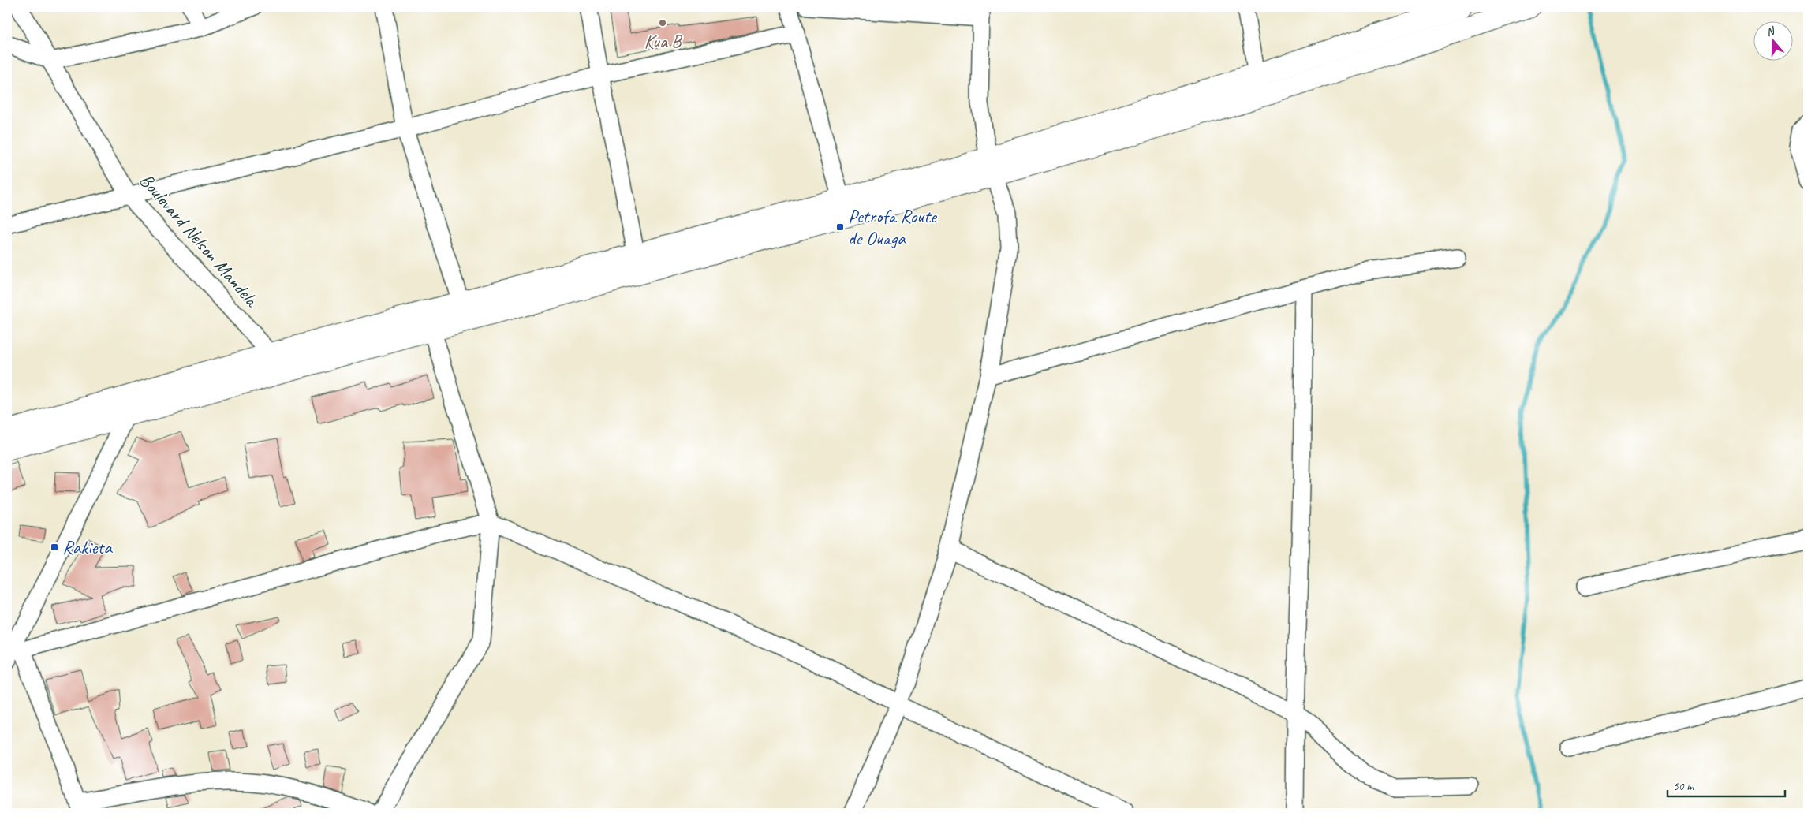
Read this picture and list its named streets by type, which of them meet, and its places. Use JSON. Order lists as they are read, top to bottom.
{
  "streets": {
    "street": ["Boulevard Nelson Mandela"]
  },
  "places": {
    "other": ["Kua B"],
    "transit": ["Petrofa Route de Ouaga", "Rakieta"]
  },
  "scale_bar": "50 m",
  "north": "top"
}
